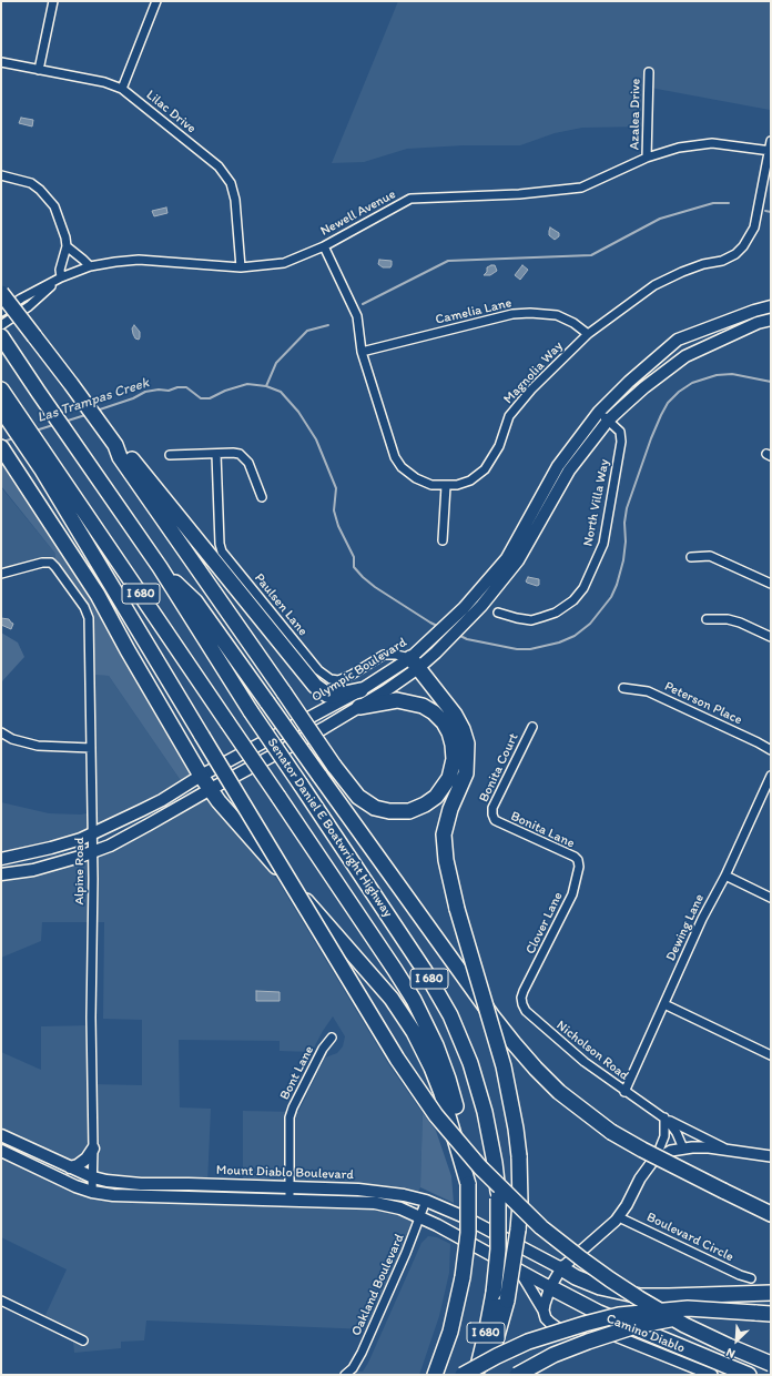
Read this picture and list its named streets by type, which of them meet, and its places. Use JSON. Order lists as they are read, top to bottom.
{
  "streets": {
    "highway": ["I 680", "Senator Daniel E Boatwright Highway"],
    "main road": ["Olympic Boulevard", "Mount Diablo Boulevard"],
    "street": [
      "Lilac Drive",
      "Azalea Drive",
      "Newell Avenue",
      "Camelia Lane",
      "Magnolia Way",
      "North Villa Way",
      "Paulsen Lane",
      "Peterson Place",
      "Bonita Court",
      "Bonita Lane",
      "Alpine Road",
      "Clover Lane",
      "Dewing Lane",
      "Nicholson Road",
      "Bont Lane",
      "Boulevard Circle",
      "Oakland Boulevard",
      "Camino Diablo"
    ]
  },
  "crossings": [
    ["Lilac Drive", "Newell Avenue"],
    ["Azalea Drive", "Newell Avenue"],
    ["Newell Avenue", "Magnolia Way"],
    ["Camelia Lane", "Magnolia Way"],
    ["North Villa Way", "Olympic Boulevard"],
    ["Paulsen Lane", "Olympic Boulevard"],
    ["Olympic Boulevard", "Alpine Road"],
    ["Bonita Court", "Bonita Lane"],
    ["Bonita Lane", "Clover Lane"],
    ["Alpine Road", "Mount Diablo Boulevard"],
    ["Clover Lane", "Nicholson Road"],
    ["Dewing Lane", "Nicholson Road"],
    ["Bont Lane", "Mount Diablo Boulevard"],
    ["Mount Diablo Boulevard", "Oakland Boulevard"],
    ["Mount Diablo Boulevard", "Camino Diablo"]
  ],
  "water": ["Las Trampas Creek"],
  "north": "bottom left"
}
